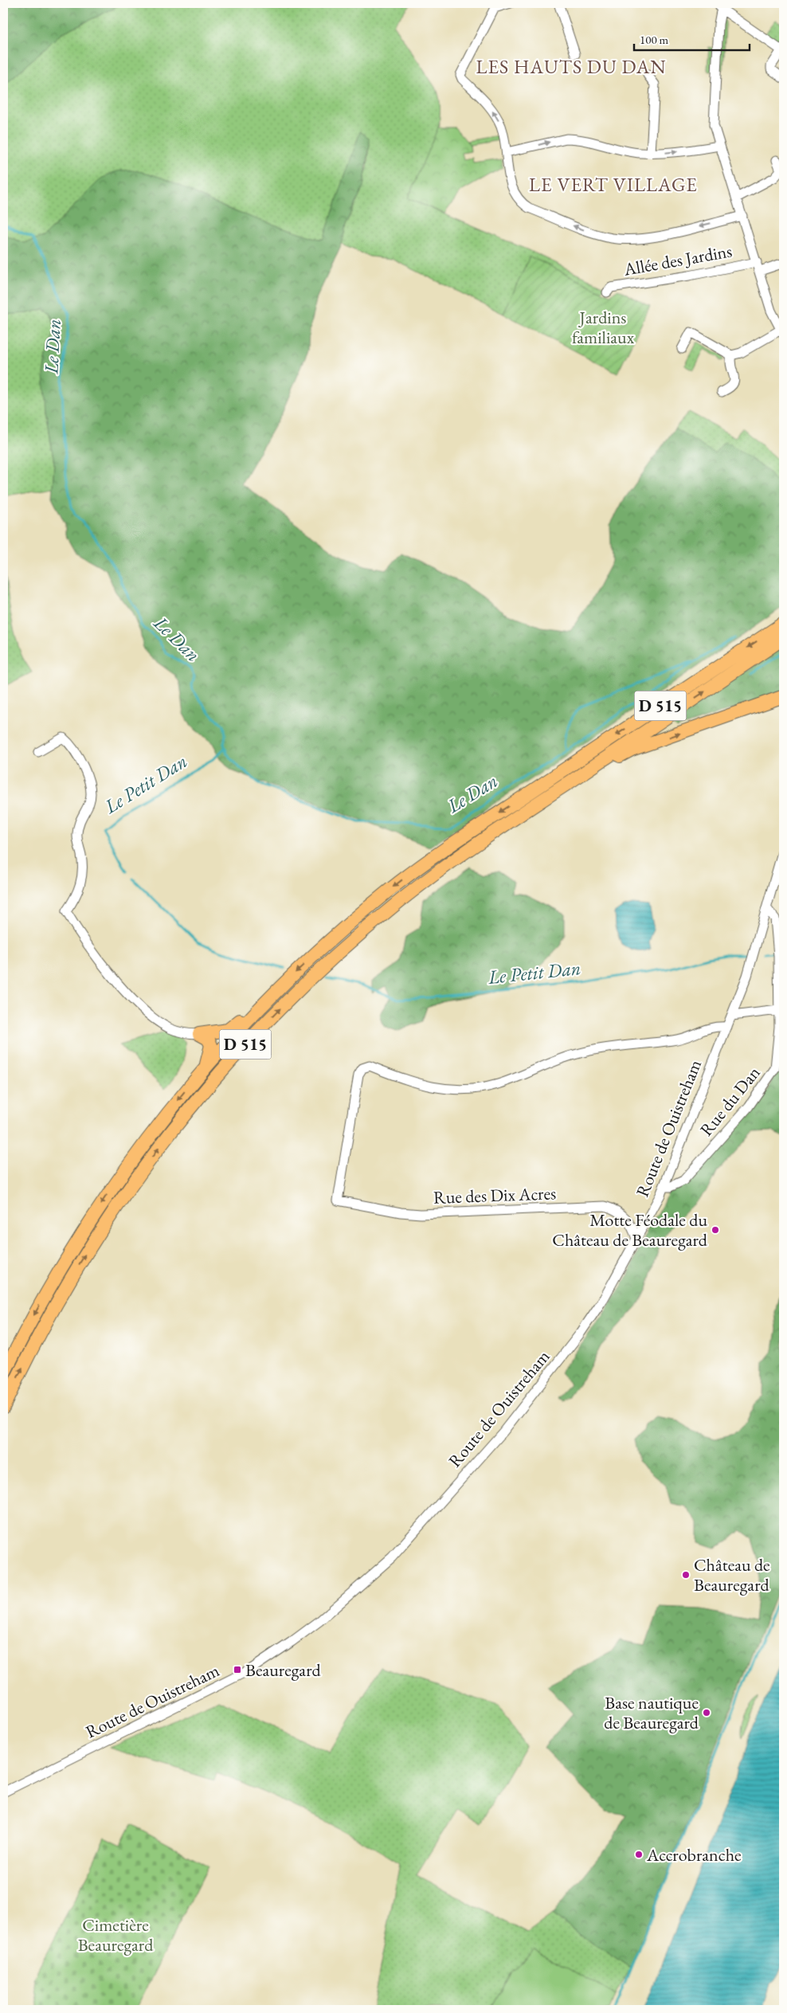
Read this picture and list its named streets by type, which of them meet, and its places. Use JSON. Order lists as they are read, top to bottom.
{
  "streets": {
    "highway": ["D 515"],
    "street": [
      "Allée des Jardins",
      "Rue du Dan",
      "Route de Ouistreham",
      "Rue des Dix Acres"
    ]
  },
  "crossings": [
    ["Rue du Dan", "Route de Ouistreham"],
    ["Route de Ouistreham", "Rue des Dix Acres"]
  ],
  "districts": ["LES HAUTS DU DAN", "LE VERT VILLAGE"],
  "water": ["Le Dan", "Le Petit Dan"],
  "parks": ["Jardins familiaux", "Cimetière Beauregard"],
  "places": {
    "other": [
      "Motte Féodale du Château de Beauregard",
      "Château de Beauregard",
      "Base nautique de Beauregard",
      "Accrobranche"
    ],
    "transit": ["Beauregard"]
  },
  "scale_bar": "100 m"
}
